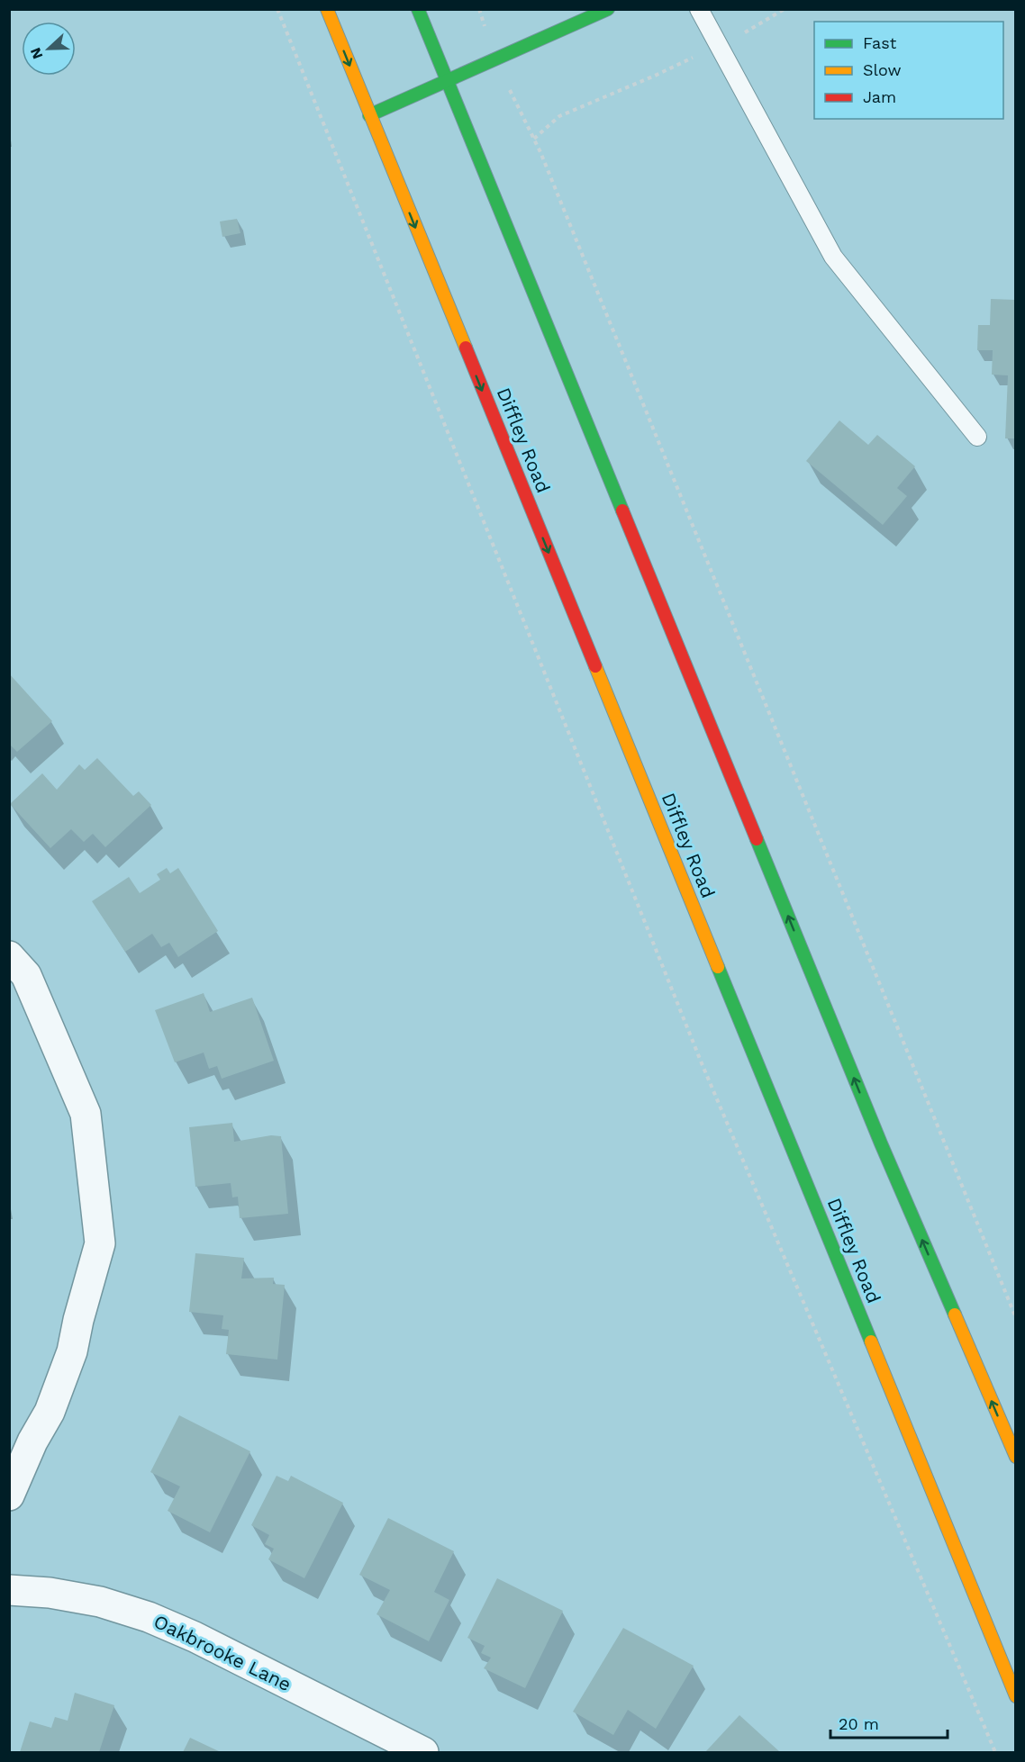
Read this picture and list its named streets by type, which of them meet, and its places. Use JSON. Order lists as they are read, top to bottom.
{
  "streets": {
    "main road": ["Diffley Road"],
    "street": ["Oakbrooke Lane"]
  },
  "legend": ["Fast", "Slow", "Jam"],
  "scale_bar": "20 m",
  "north": "left"
}
